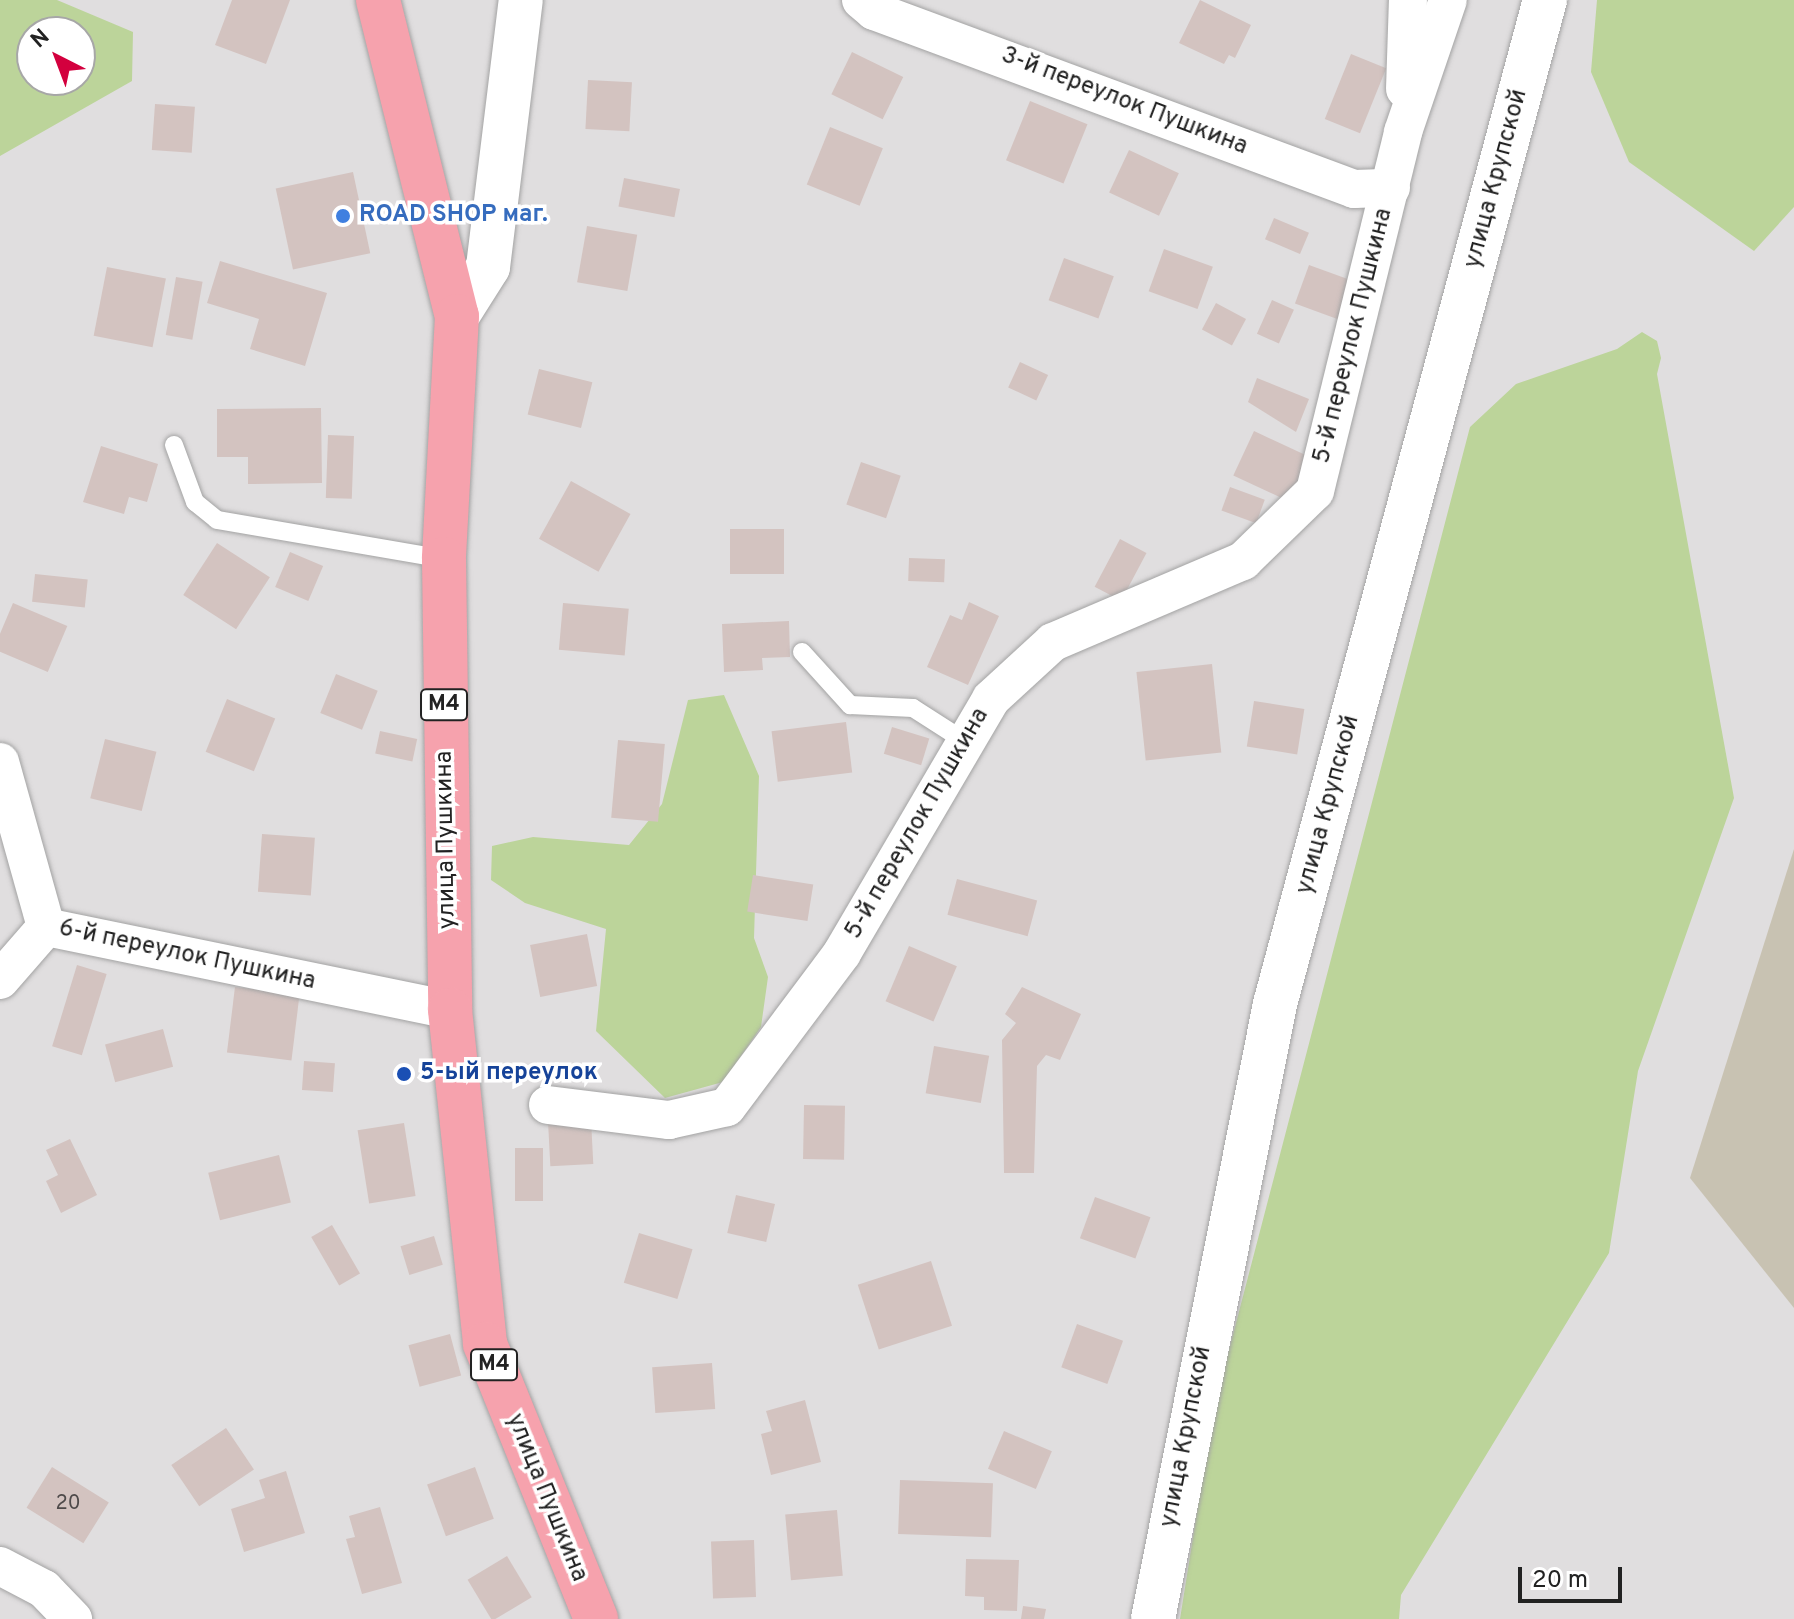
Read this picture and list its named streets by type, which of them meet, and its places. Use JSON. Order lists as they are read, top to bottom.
{
  "streets": {
    "highway": ["M4", "улица Пушкина"],
    "street": [
      "3-й переулок Пушкина",
      "улица Крупской",
      "5-й переулок Пушкина",
      "6-й переулок Пушкина"
    ]
  },
  "crossings": [
    ["3-й переулок Пушкина", "5-й переулок Пушкина"],
    ["M4", "улица Пушкина"],
    ["улица Пушкина", "6-й переулок Пушкина"]
  ],
  "places": ["ROAD SHOP маг.", "5-ый переулок"],
  "house_numbers": ["20"],
  "scale_bar": "20 m",
  "north": "top left"
}
